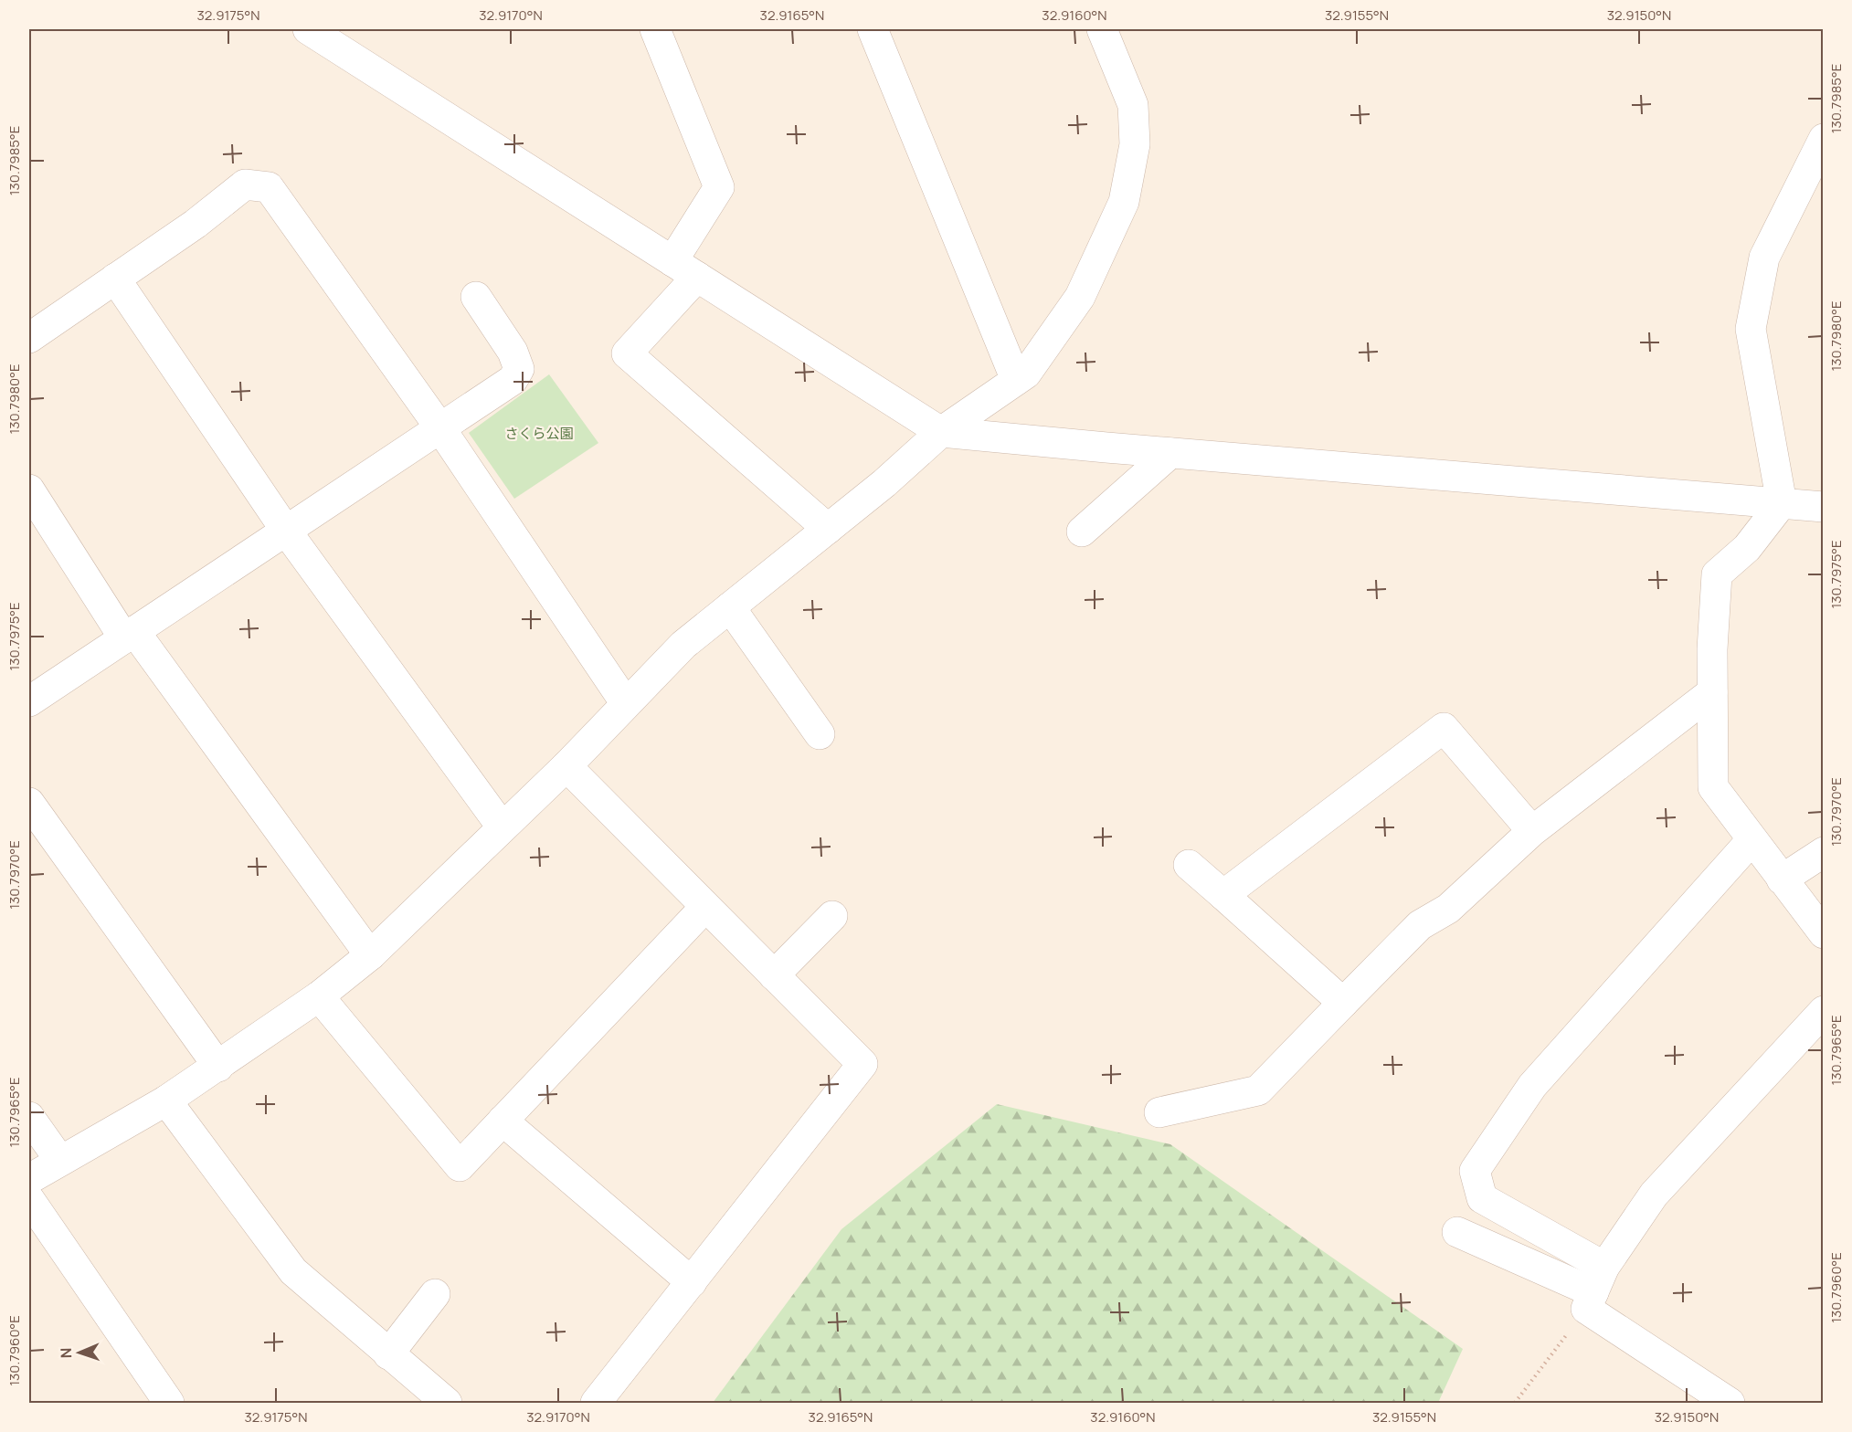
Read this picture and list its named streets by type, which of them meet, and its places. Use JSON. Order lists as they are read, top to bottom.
{
  "parks": ["さくら公園"],
  "north": "left",
  "coordinates": [
    "32.9175°N",
    "32.9170°N",
    "32.9165°N",
    "32.9160°N",
    "32.9155°N",
    "32.9150°N",
    "130.7985°E",
    "130.7980°E",
    "130.7975°E",
    "130.7970°E",
    "130.7965°E",
    "130.7960°E"
  ]
}
